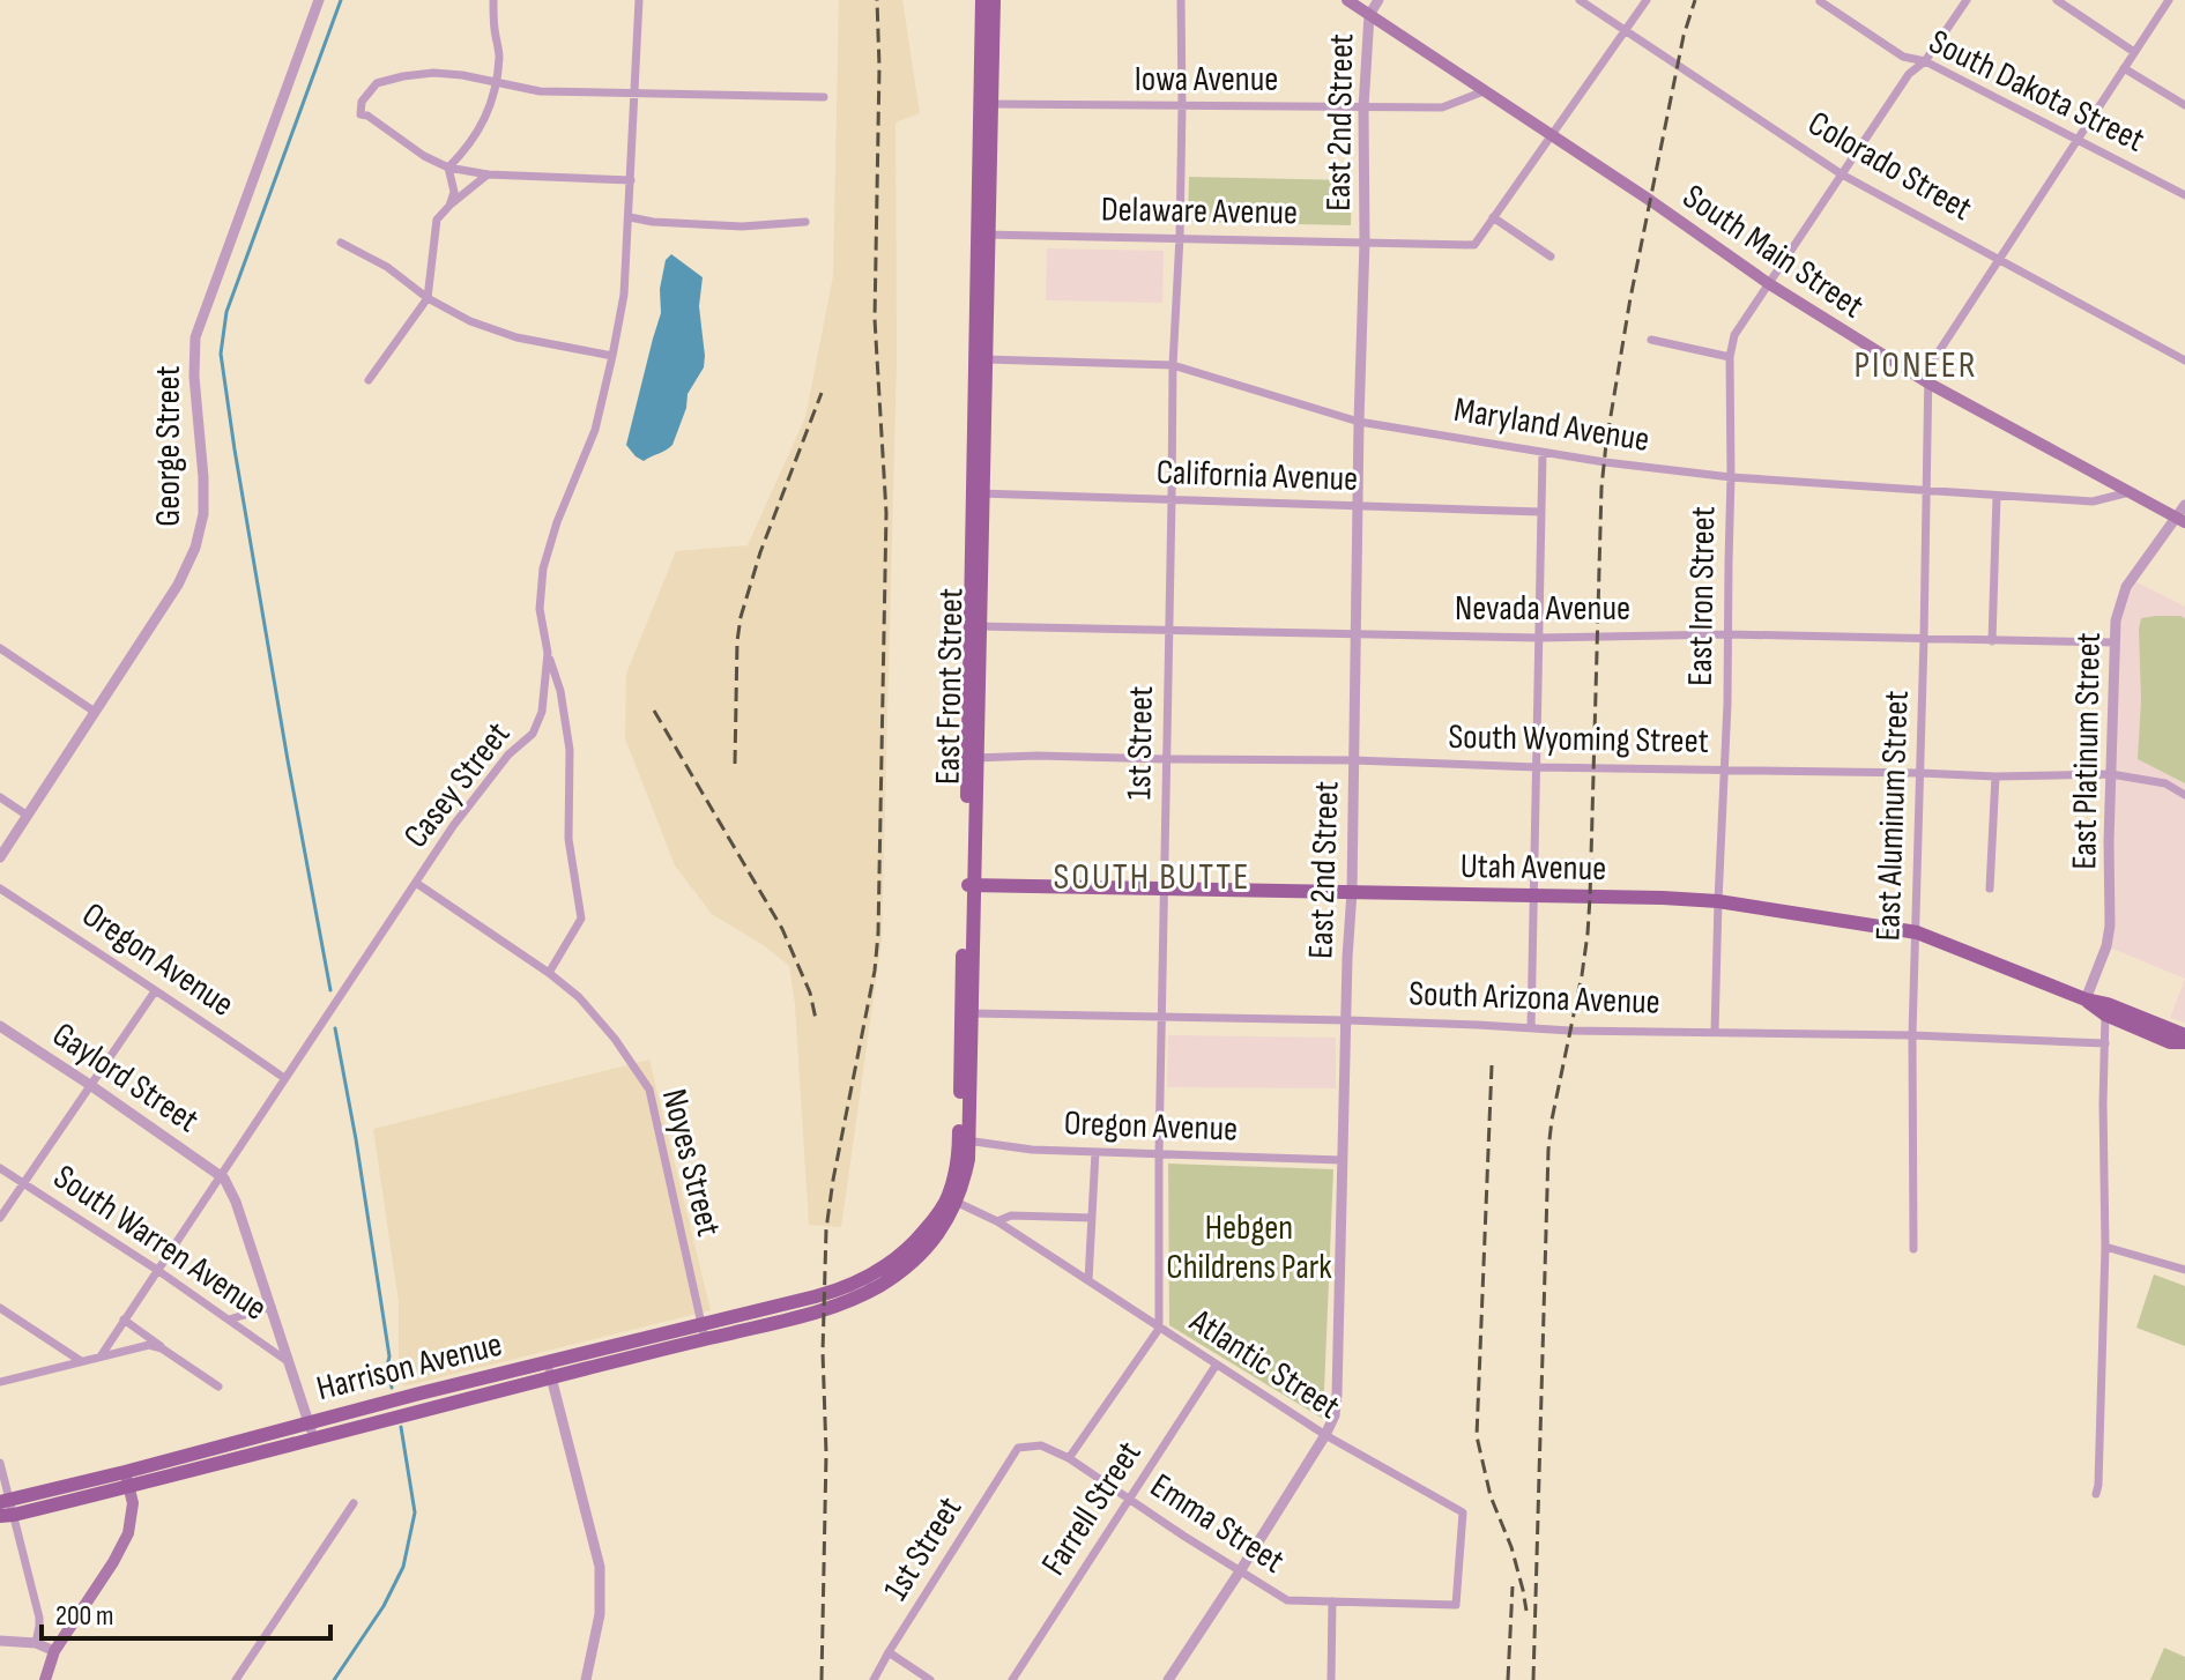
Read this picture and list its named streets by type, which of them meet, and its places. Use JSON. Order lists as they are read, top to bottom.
{
  "streets": {
    "main road": [
      "South Main Street",
      "East Front Street",
      "Utah Avenue",
      "Harrison Avenue"
    ],
    "street": [
      "Iowa Avenue",
      "South Dakota Street",
      "East 2nd Street",
      "Colorado Street",
      "Delaware Avenue",
      "Maryland Avenue",
      "George Street",
      "California Avenue",
      "East Iron Street",
      "Nevada Avenue",
      "South Wyoming Street",
      "1st Street",
      "East Platinum Street",
      "Casey Street",
      "East Aluminum Street",
      "Oregon Avenue",
      "South Arizona Avenue",
      "Gaylord Street",
      "Noyes Street",
      "South Warren Avenue",
      "Atlantic Street",
      "Farrell Street",
      "Emma Street"
    ]
  },
  "crossings": [
    ["Iowa Avenue", "East 2nd Street"],
    ["Iowa Avenue", "South Main Street"],
    ["Iowa Avenue", "East Front Street"],
    ["Iowa Avenue", "1st Street"],
    ["South Dakota Street", "East Iron Street"],
    ["East 2nd Street", "Delaware Avenue"],
    ["East 2nd Street", "South Main Street"],
    ["East 2nd Street", "Maryland Avenue"],
    ["East 2nd Street", "California Avenue"],
    ["East 2nd Street", "Nevada Avenue"],
    ["East 2nd Street", "South Wyoming Street"],
    ["East 2nd Street", "Utah Avenue"],
    ["East 2nd Street", "Oregon Avenue"],
    ["East 2nd Street", "South Arizona Avenue"],
    ["East 2nd Street", "Atlantic Street"],
    ["East 2nd Street", "Emma Street"],
    ["Colorado Street", "East Iron Street"],
    ["Delaware Avenue", "East Front Street"],
    ["Delaware Avenue", "1st Street"],
    ["South Main Street", "Maryland Avenue"],
    ["South Main Street", "East Iron Street"],
    ["South Main Street", "East Platinum Street"],
    ["South Main Street", "East Aluminum Street"],
    ["Maryland Avenue", "East Iron Street"],
    ["Maryland Avenue", "East Front Street"],
    ["Maryland Avenue", "1st Street"],
    ["Maryland Avenue", "East Aluminum Street"],
    ["California Avenue", "East Front Street"],
    ["California Avenue", "1st Street"],
    ["East Iron Street", "Nevada Avenue"],
    ["East Iron Street", "South Wyoming Street"],
    ["East Iron Street", "Utah Avenue"],
    ["East Iron Street", "South Arizona Avenue"],
    ["Nevada Avenue", "East Front Street"],
    ["Nevada Avenue", "1st Street"],
    ["Nevada Avenue", "East Platinum Street"],
    ["Nevada Avenue", "East Aluminum Street"],
    ["East Front Street", "South Wyoming Street"],
    ["East Front Street", "Utah Avenue"],
    ["East Front Street", "Oregon Avenue"],
    ["East Front Street", "South Arizona Avenue"],
    ["East Front Street", "Atlantic Street"],
    ["East Front Street", "Harrison Avenue"],
    ["South Wyoming Street", "1st Street"],
    ["South Wyoming Street", "East Platinum Street"],
    ["South Wyoming Street", "East Aluminum Street"],
    ["1st Street", "Utah Avenue"],
    ["1st Street", "Oregon Avenue"],
    ["1st Street", "South Arizona Avenue"],
    ["1st Street", "Atlantic Street"],
    ["1st Street", "Emma Street"],
    ["East Platinum Street", "Utah Avenue"],
    ["Casey Street", "Oregon Avenue"],
    ["Casey Street", "Gaylord Street"],
    ["Casey Street", "Noyes Street"],
    ["Casey Street", "South Warren Avenue"],
    ["East Aluminum Street", "Utah Avenue"],
    ["East Aluminum Street", "South Arizona Avenue"],
    ["Noyes Street", "Harrison Avenue"],
    ["Atlantic Street", "Farrell Street"],
    ["Atlantic Street", "Emma Street"],
    ["Farrell Street", "Emma Street"]
  ],
  "districts": ["PIONEER", "SOUTH BUTTE"],
  "parks": ["Hebgen Childrens Park"],
  "scale_bar": "200 m"
}
